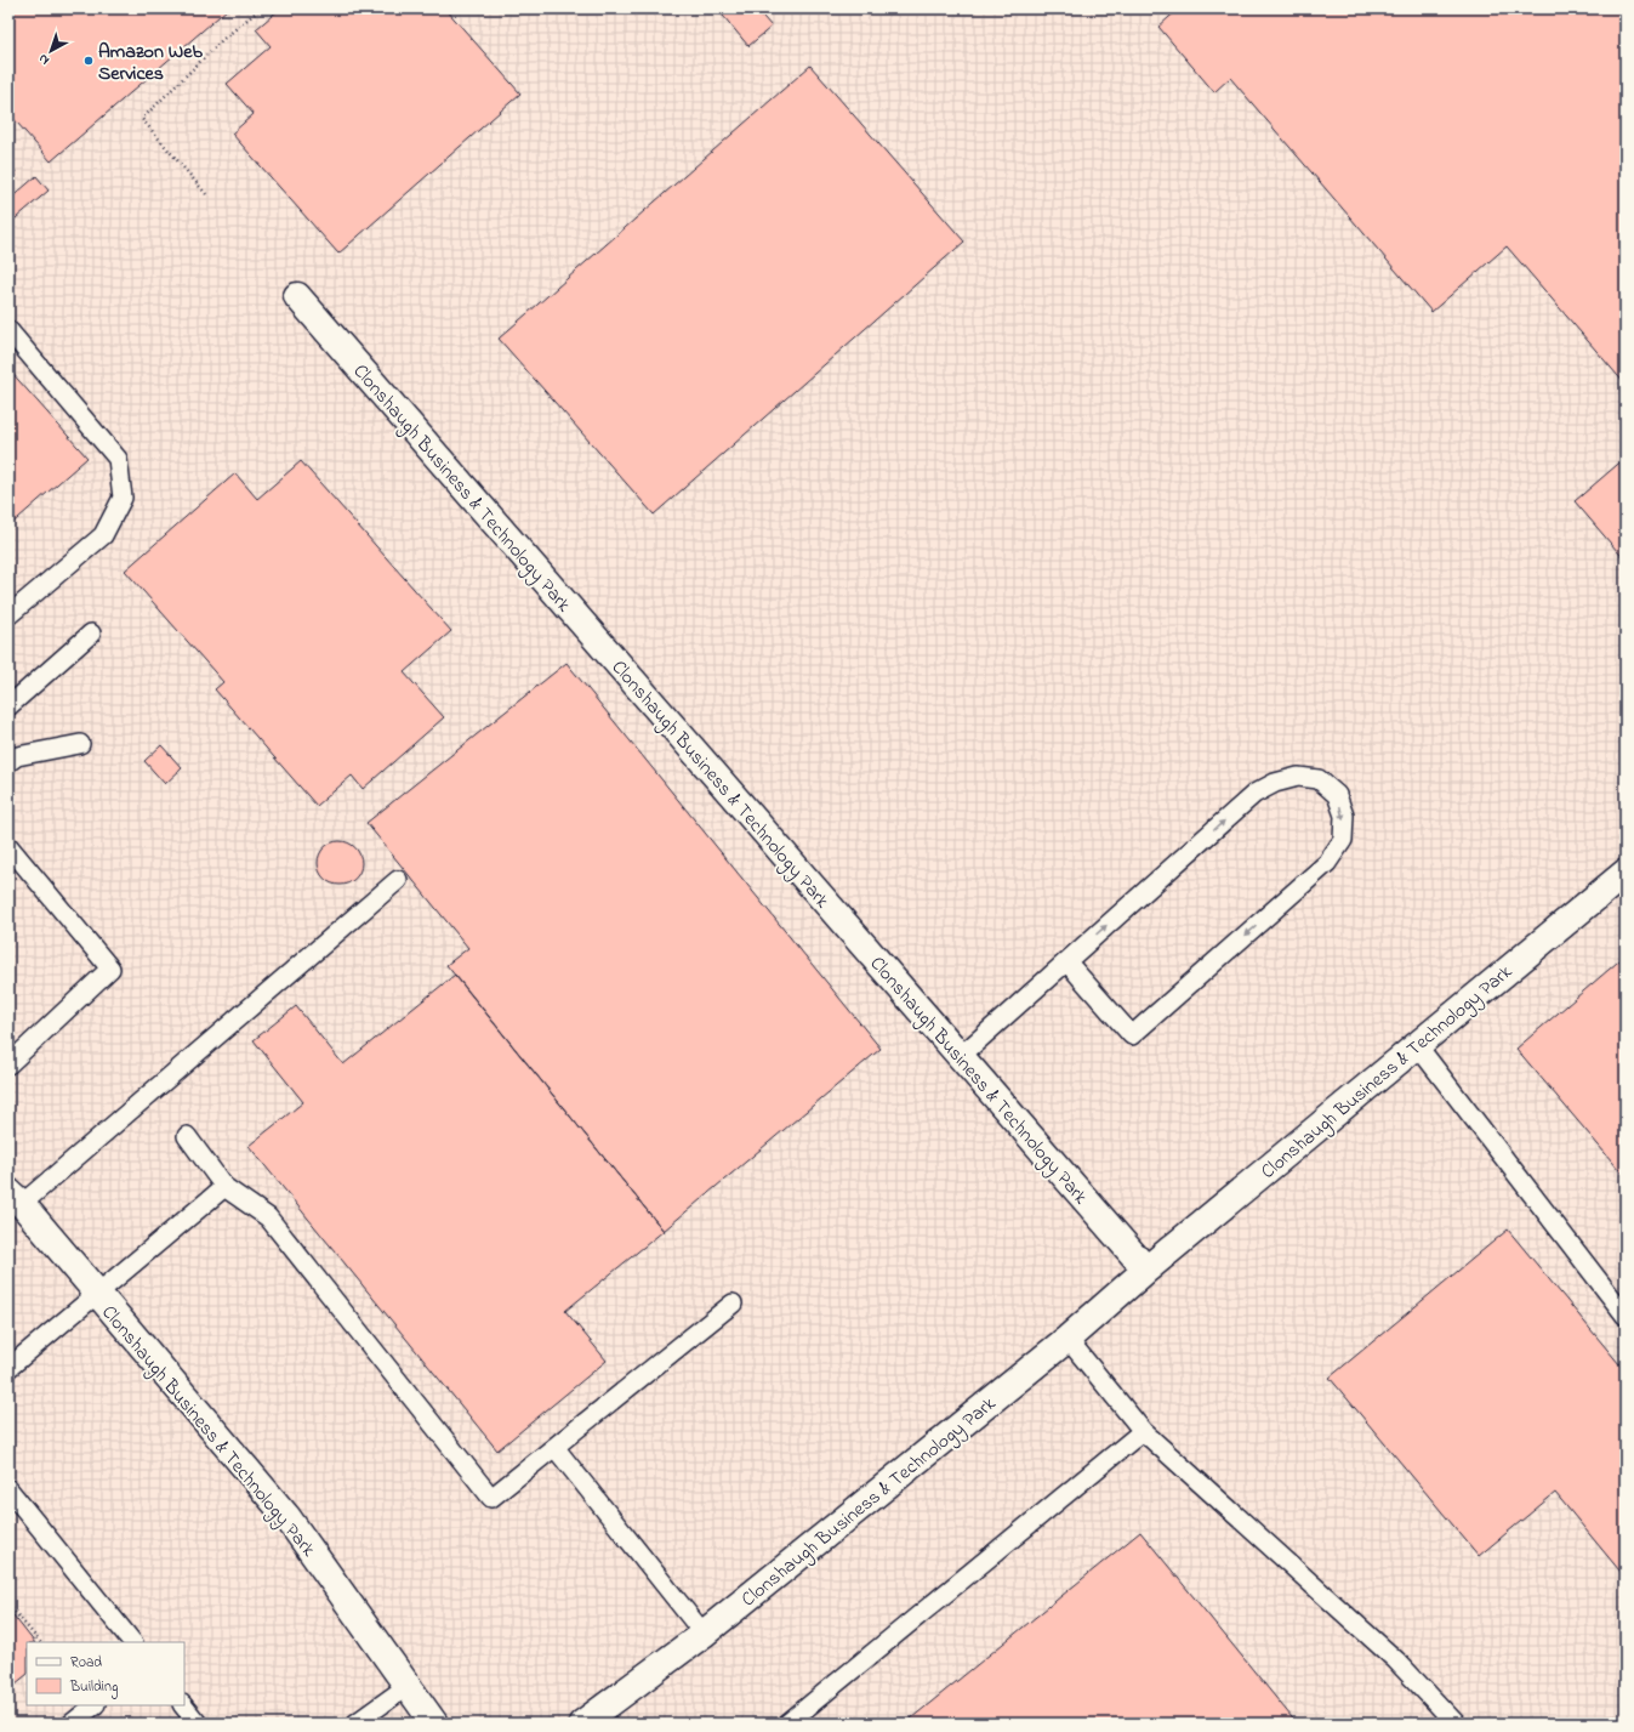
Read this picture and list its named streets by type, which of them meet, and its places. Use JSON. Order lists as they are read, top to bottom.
{
  "streets": {
    "street": ["Clonshaugh Business & Technology Park"]
  },
  "places": ["Amazon Web Services"],
  "legend": ["Road", "Building"],
  "north": "bottom left"
}
